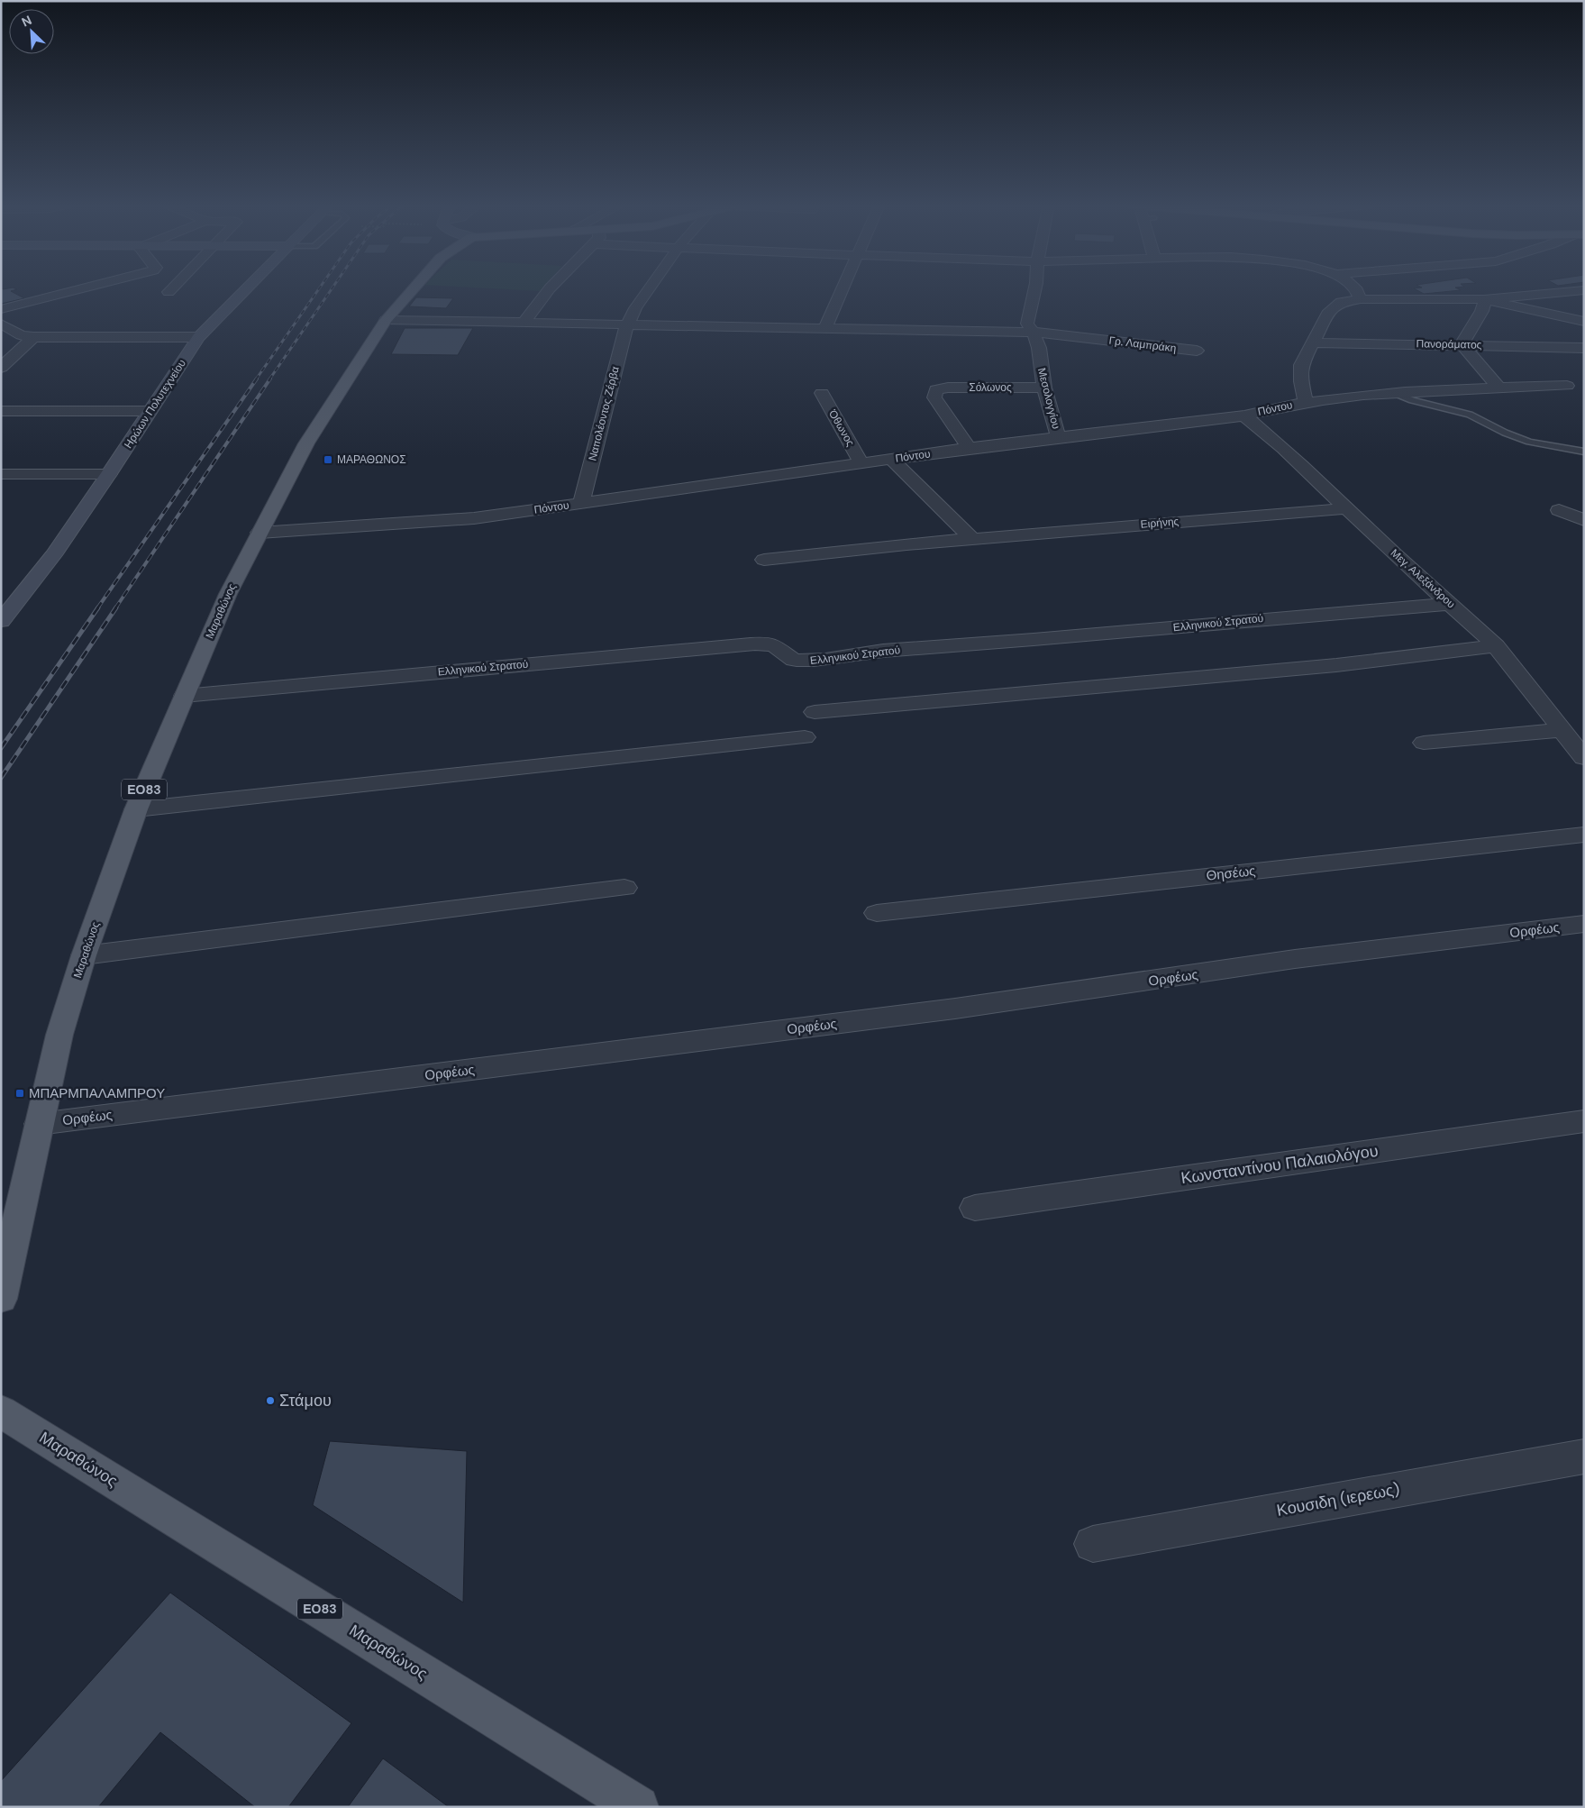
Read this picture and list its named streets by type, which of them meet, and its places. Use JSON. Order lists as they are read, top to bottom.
{
  "streets": {
    "main road": ["Μαραθώνος", "ΕΟ83"],
    "street": [
      "Γρ. Λαμπράκη",
      "Πανοράματος",
      "Σόλωνος",
      "Μεσολογγίου",
      "Ηρώων Πολυτεχνείου",
      "Πόντου",
      "Ναπολέοντος Ζέρβα",
      "Όθωνος",
      "Ειρήνης",
      "Μεγ. Αλεξάνδρου",
      "Ελληνικού Στρατού",
      "Θησέως",
      "Ορφέως",
      "Κωνσταντίνου Παλαιολόγου",
      "Κουσιδη (ιερεως)"
    ]
  },
  "crossings": [
    ["Γρ. Λαμπράκη", "Μεσολογγίου"],
    ["Γρ. Λαμπράκη", "Ναπολέοντος Ζέρβα"],
    ["Γρ. Λαμπράκη", "Μαραθώνος"],
    ["Σόλωνος", "Μεσολογγίου"],
    ["Σόλωνος", "Πόντου"],
    ["Μεσολογγίου", "Πόντου"],
    ["Πόντου", "Ναπολέοντος Ζέρβα"],
    ["Πόντου", "Όθωνος"],
    ["Πόντου", "Μεγ. Αλεξάνδρου"],
    ["Πόντου", "Μαραθώνος"],
    ["Ειρήνης", "Μεγ. Αλεξάνδρου"],
    ["Μεγ. Αλεξάνδρου", "Ελληνικού Στρατού"],
    ["Μαραθώνος", "Ελληνικού Στρατού"],
    ["Μαραθώνος", "Ορφέως"]
  ],
  "places": {
    "transit": ["ΜΑΡΑΘΩΝΟΣ", "ΜΠΑΡΜΠΑΛΑΜΠΡΟΥ"],
    "other": ["Στάμου"]
  },
  "north": "top left"
}
